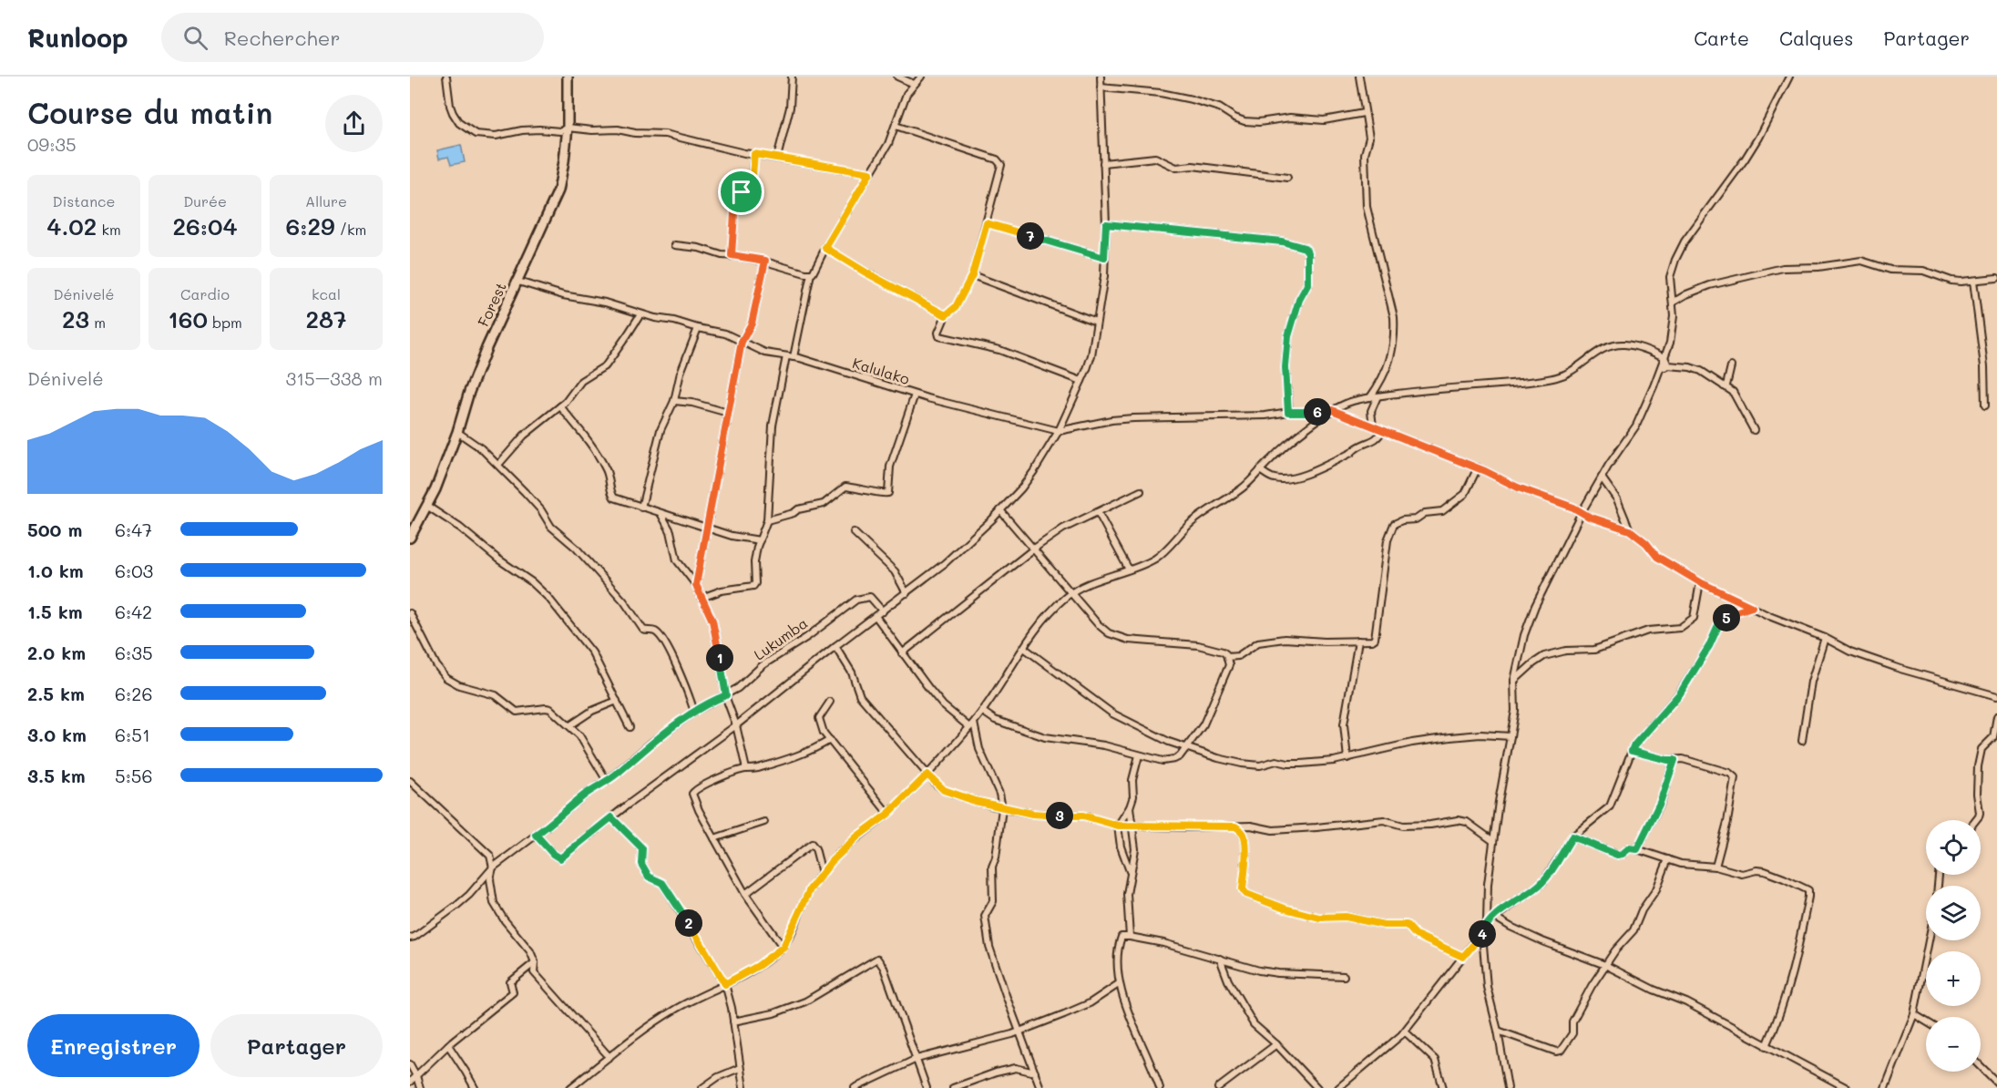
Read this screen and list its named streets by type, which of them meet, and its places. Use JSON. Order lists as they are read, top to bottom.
{
  "streets": {
    "street": ["Forest", "Kalulako", "Lukumba"]
  },
  "crossings": [
    ["Forest", "Kalulako"]
  ],
  "page": {
    "header": "Runloop",
    "search": "Rechercher",
    "nav": ["Carte", "Calques", "Partager"],
    "heading": ["Course du matin", "09:35"],
    "stats": [
      ["Distance", "4.02 km"],
      ["Durée", "26:04"],
      ["Allure", "6:29 /km"],
      ["Dénivelé", "23 m"],
      ["Cardio", "160 bpm"],
      ["kcal", "287"]
    ],
    "pins": [
      "7",
      "6",
      "5",
      "1",
      "3",
      "2",
      "4"
    ],
    "chart": ["Dénivelé", "315–338 m"],
    "list": [
      {
        "name": "500 m",
        "note": "6:47"
      },
      {
        "name": "1.0 km",
        "note": "6:03"
      },
      {
        "name": "1.5 km",
        "note": "6:42"
      },
      {
        "name": "2.0 km",
        "note": "6:35"
      },
      {
        "name": "2.5 km",
        "note": "6:26"
      },
      {
        "name": "3.0 km",
        "note": "6:51"
      },
      {
        "name": "3.5 km",
        "note": "5:56"
      }
    ],
    "map_buttons": ["+", "−"],
    "buttons": ["Enregistrer", "Partager"]
  }
}
